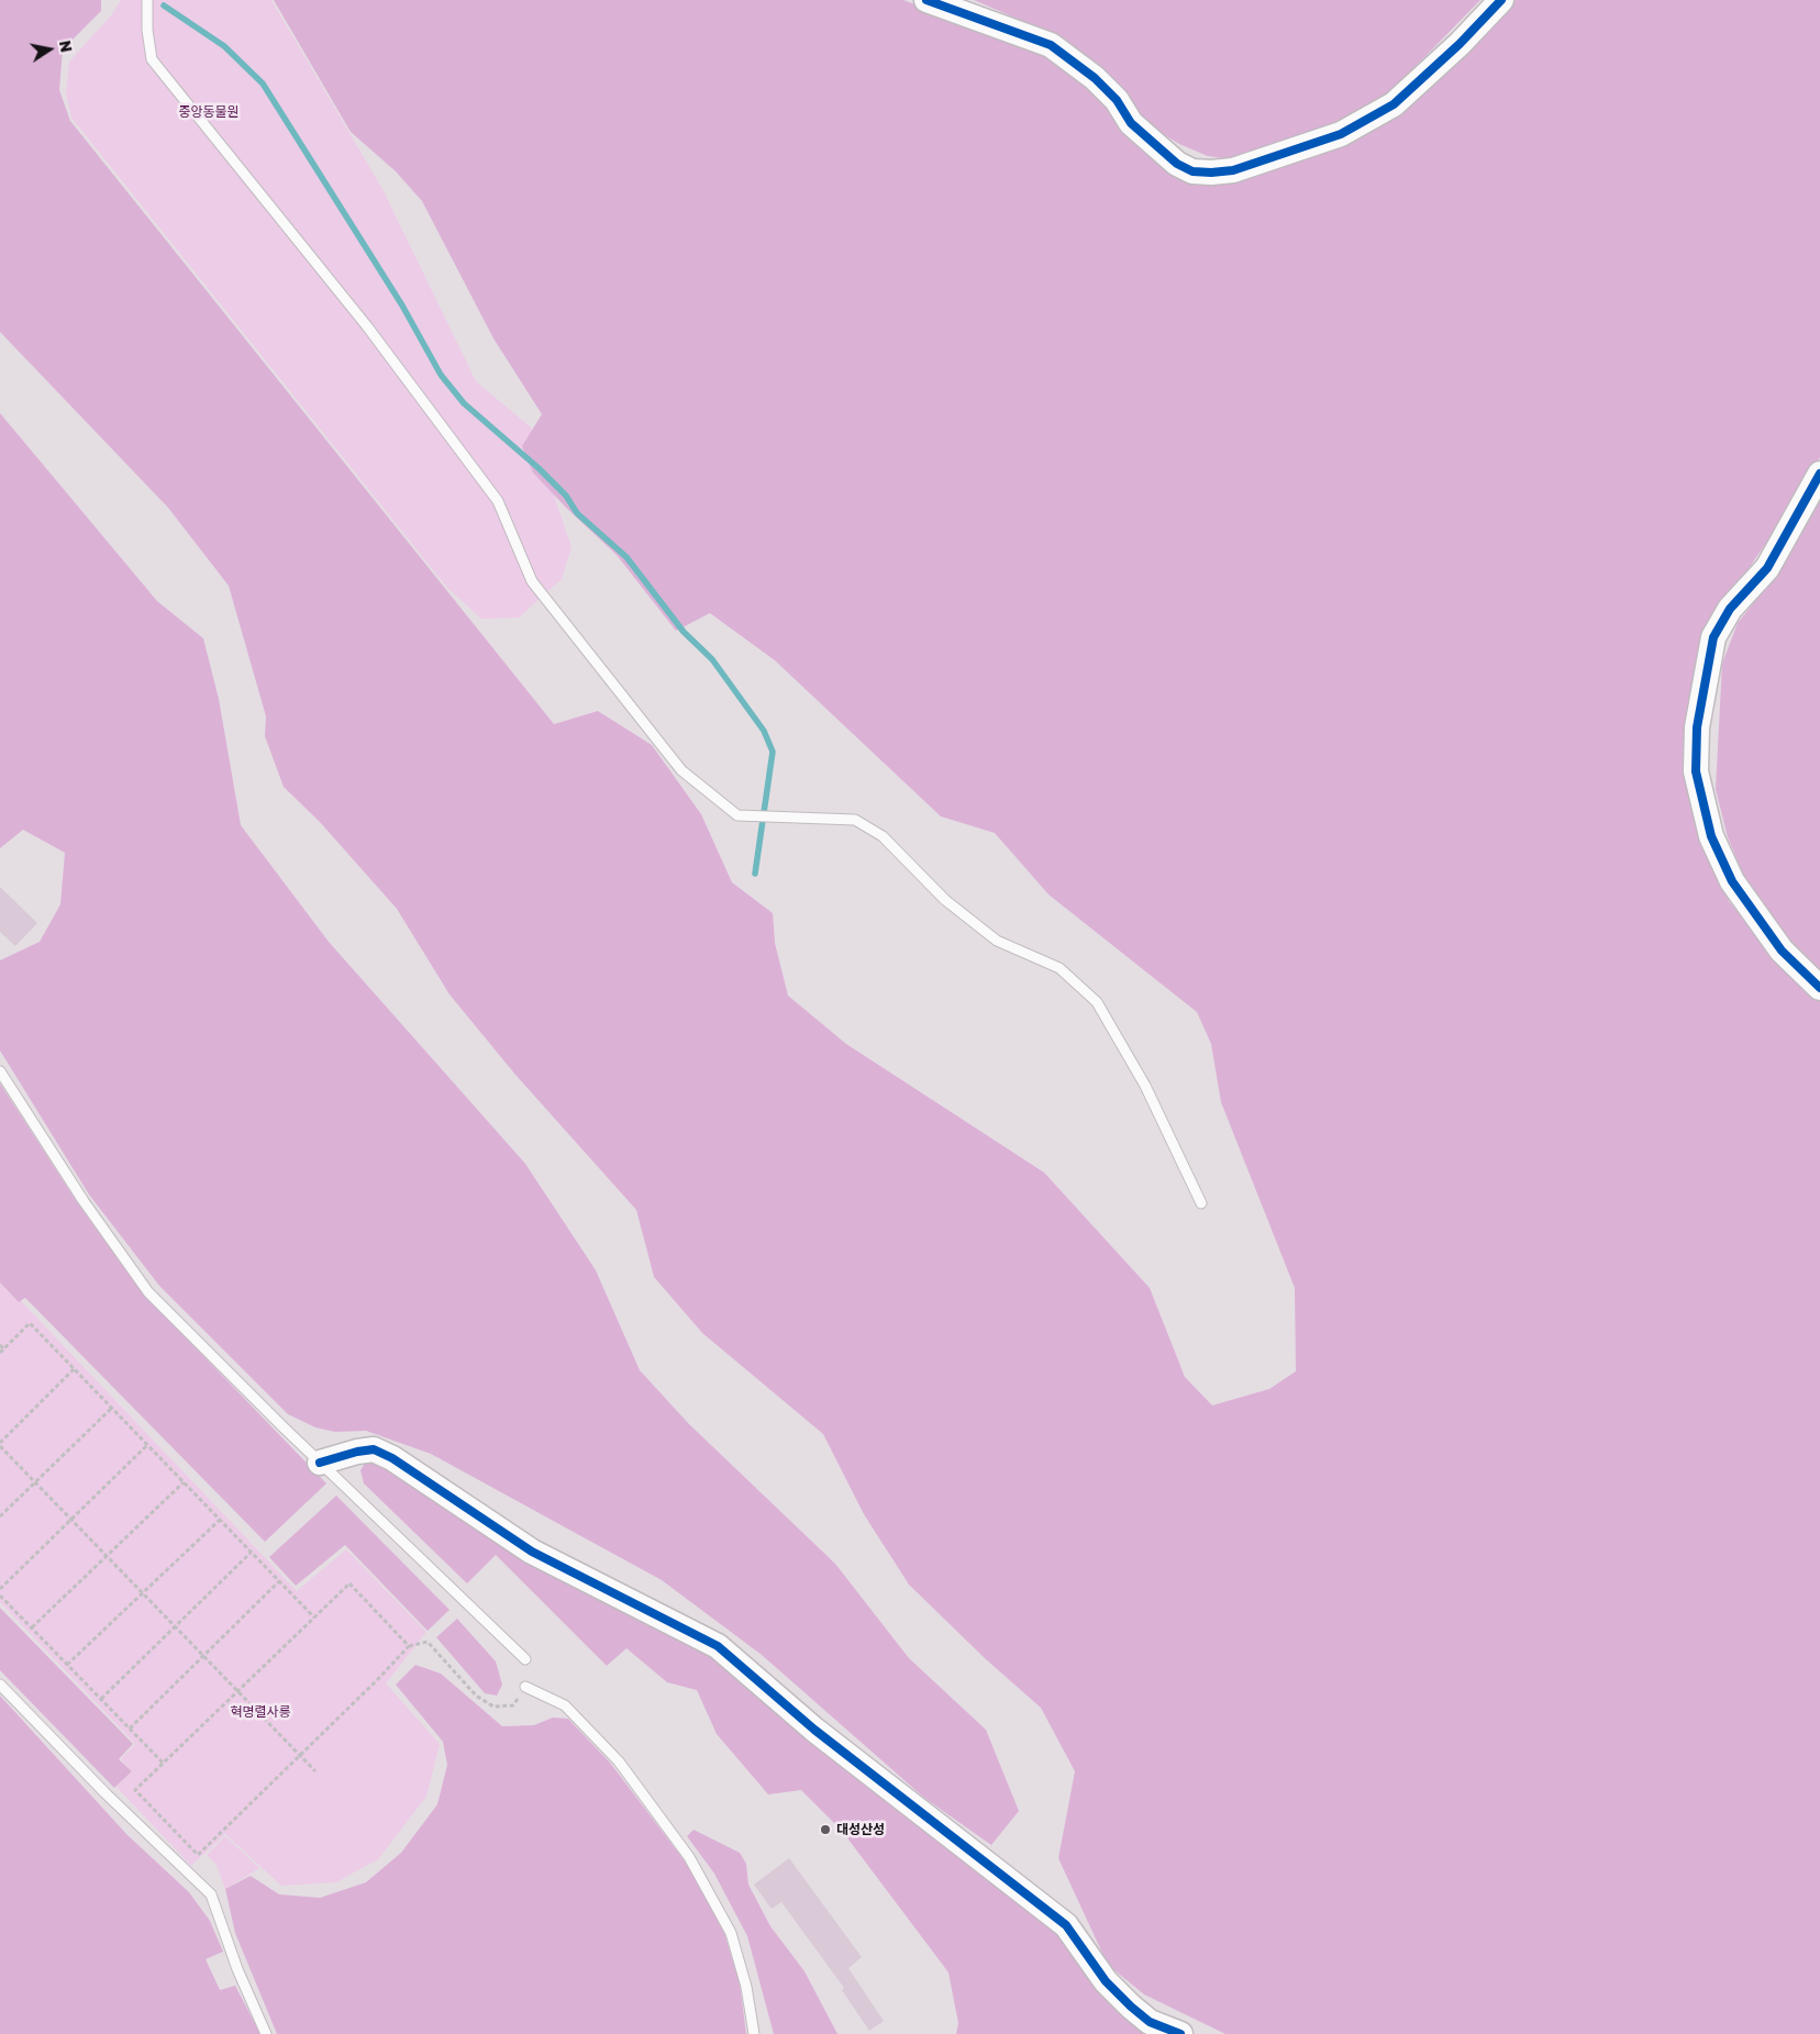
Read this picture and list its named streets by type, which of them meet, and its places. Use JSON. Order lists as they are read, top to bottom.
{
  "parks": ["중앙동물원", "혁명렬사릉"],
  "places": ["대성산성"],
  "north": "right"
}
